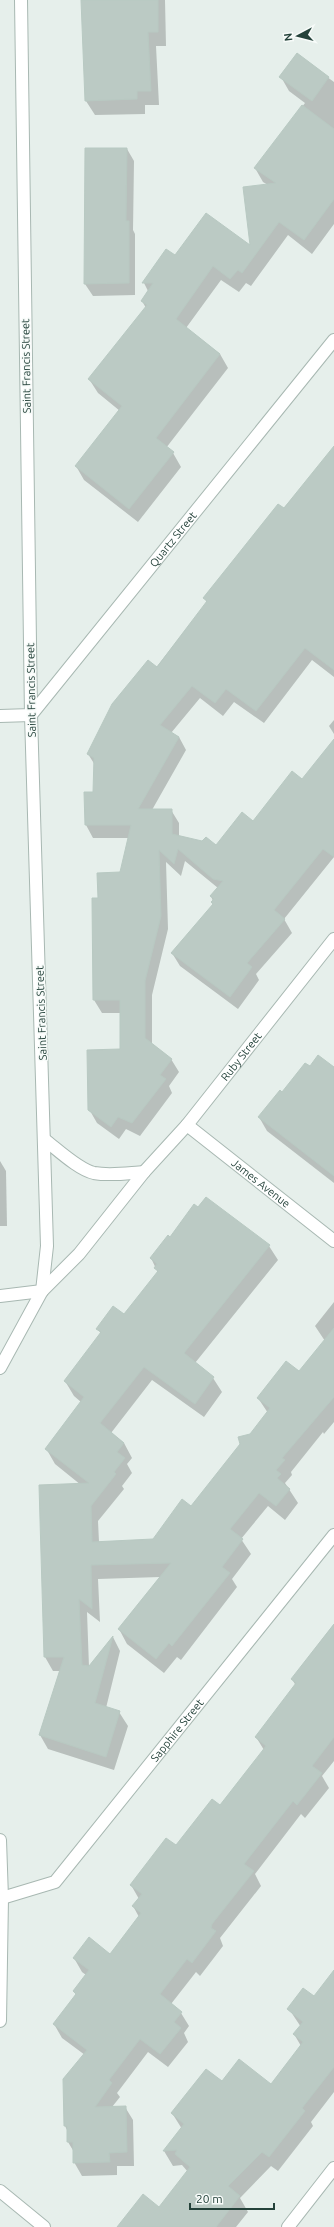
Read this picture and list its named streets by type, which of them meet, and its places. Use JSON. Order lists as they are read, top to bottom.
{
  "streets": {
    "street": [
      "Saint Francis Street",
      "Quartz Street",
      "Ruby Street",
      "James Avenue",
      "Sapphire Street"
    ]
  },
  "crossings": [
    ["Saint Francis Street", "Quartz Street"],
    ["Saint Francis Street", "Ruby Street"],
    ["Ruby Street", "James Avenue"]
  ],
  "scale_bar": "20 m",
  "north": "left"
}
